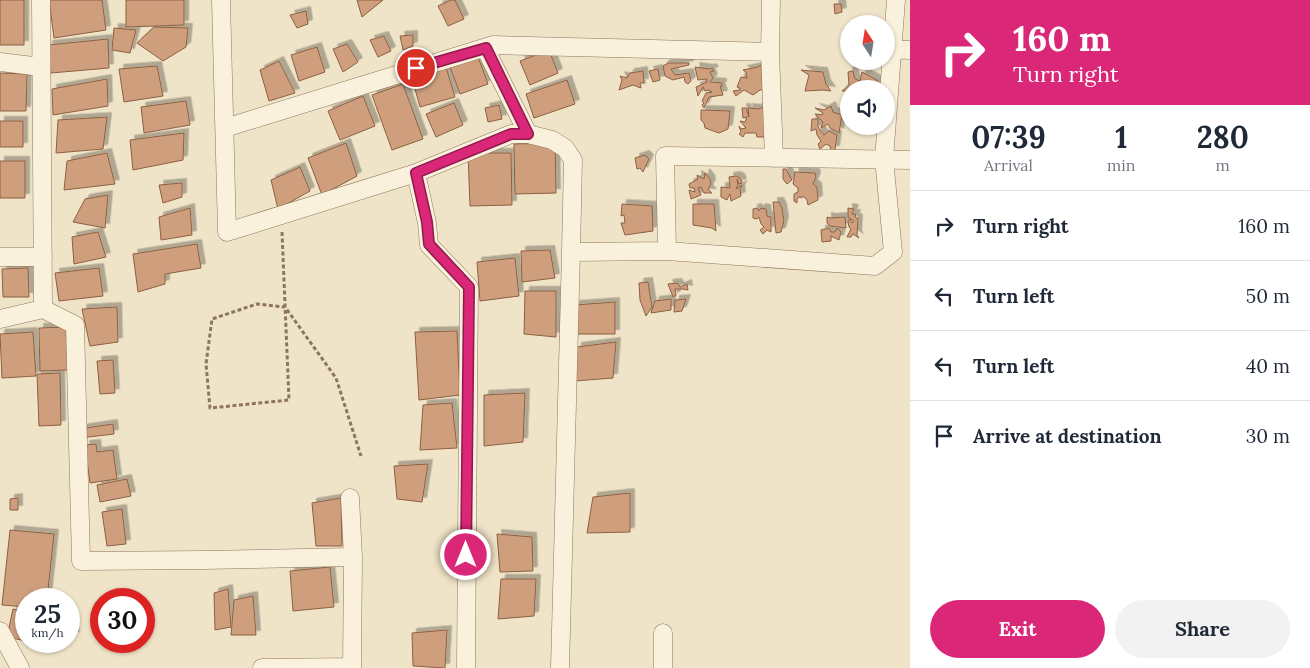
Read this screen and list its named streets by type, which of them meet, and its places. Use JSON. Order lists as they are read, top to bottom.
{
  "north": "top",
  "page": {
    "turn": ["160 m", "Turn right"],
    "eta": [
      "07:39",
      "Arrival",
      "1",
      "min",
      "280",
      "m"
    ],
    "list": [
      {
        "name": "Turn right",
        "value": "160 m"
      },
      {
        "name": "Turn left",
        "value": "50 m"
      },
      {
        "name": "Turn left",
        "value": "40 m"
      },
      {
        "name": "Arrive at destination",
        "value": "30 m"
      }
    ],
    "speed": "25 km/h",
    "limit": "30",
    "buttons": ["Exit", "Share"]
  }
}
